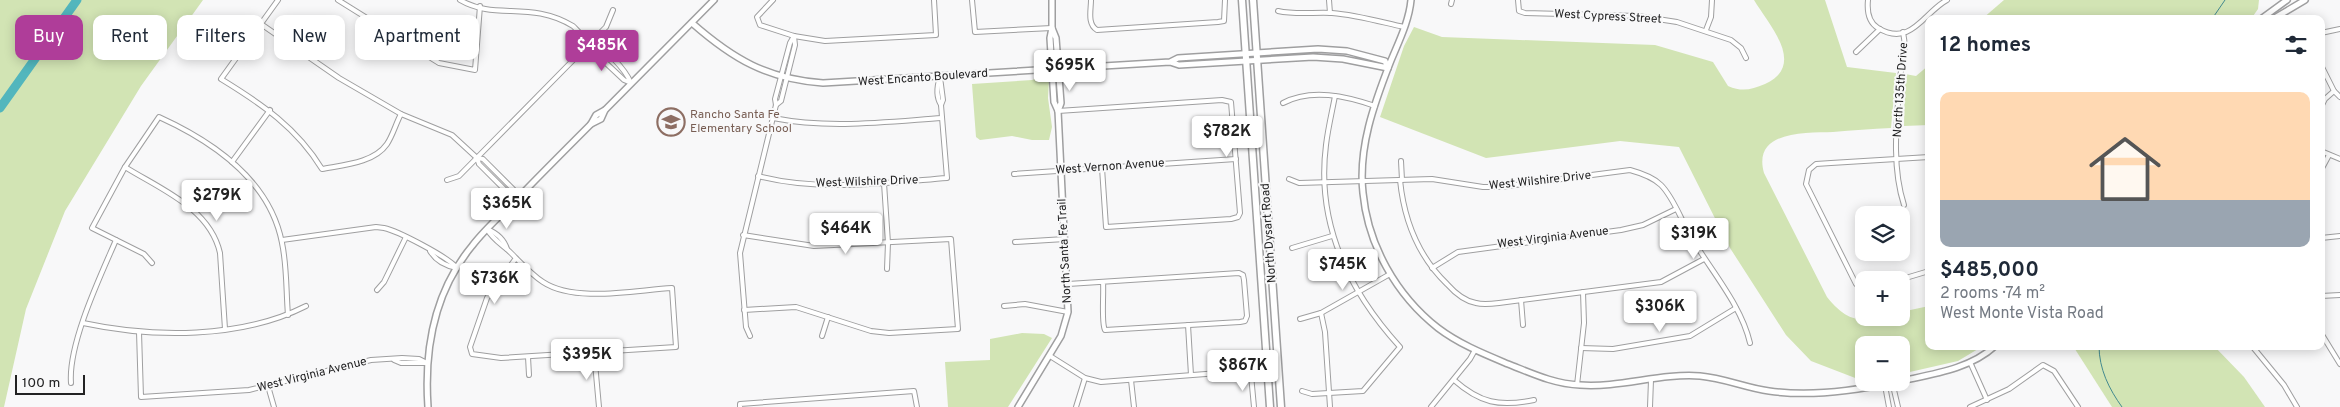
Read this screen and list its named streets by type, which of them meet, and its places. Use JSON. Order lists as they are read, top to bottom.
{
  "streets": {
    "main road": ["North Dysart Road"],
    "street": [
      "West Cypress Street",
      "West Encanto Boulevard",
      "North 135th Drive",
      "West Vernon Avenue",
      "West Wilshire Drive",
      "West Virginia Avenue",
      "North Santa Fe Trail"
    ]
  },
  "crossings": [
    ["West Encanto Boulevard", "North Dysart Road"],
    ["West Encanto Boulevard", "North Santa Fe Trail"],
    ["West Vernon Avenue", "North Santa Fe Trail"],
    ["West Wilshire Drive", "West Virginia Avenue"]
  ],
  "places": {
    "school or university": ["Rancho Santa Fe Elementary School"]
  },
  "scale_bar": "100 m",
  "page": {
    "chip": [
      "Buy",
      "Rent",
      "Filters",
      "New",
      "Apartment"
    ],
    "heading": "12 homes",
    "price": [
      "$485K",
      "$695K",
      "$782K",
      "$279K",
      "$365K",
      "$464K",
      "$319K",
      "$745K",
      "$736K",
      "$306K",
      "$395K",
      "$867K"
    ],
    "list": [
      {
        "name": "$485,000",
        "note": "2 rooms · 74 m² · West Monte Vista Road"
      }
    ],
    "map_buttons": ["+", "−"],
    "scale": "100 m"
  }
}
